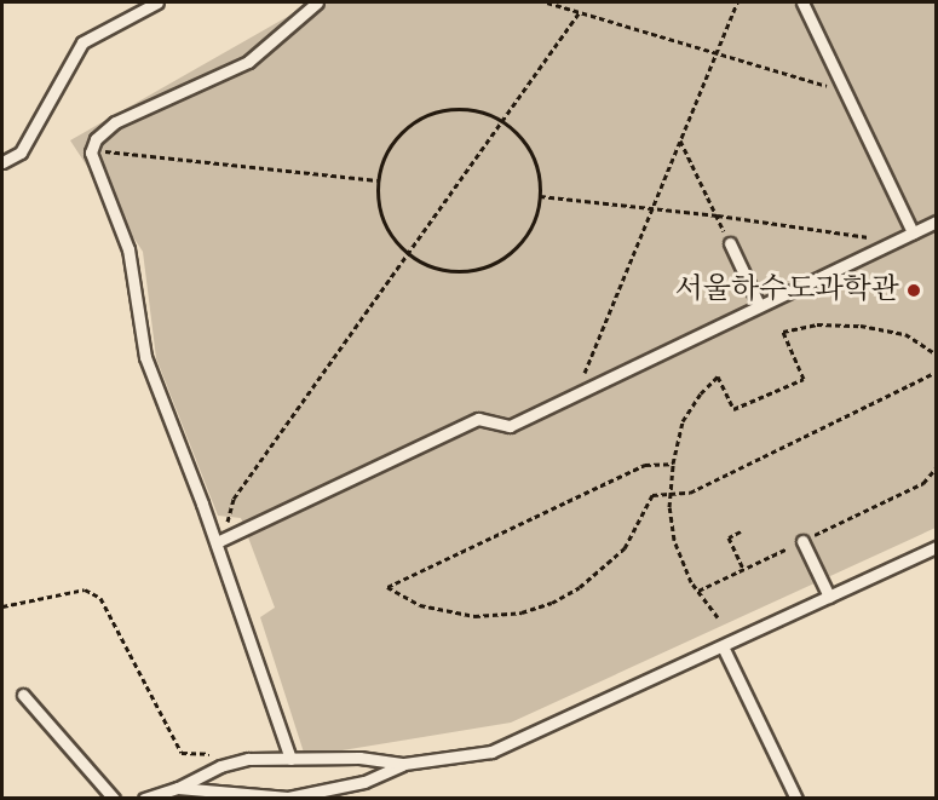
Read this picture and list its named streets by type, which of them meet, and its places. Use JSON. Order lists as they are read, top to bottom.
{
  "places": ["서울하수도과학관"]
}
